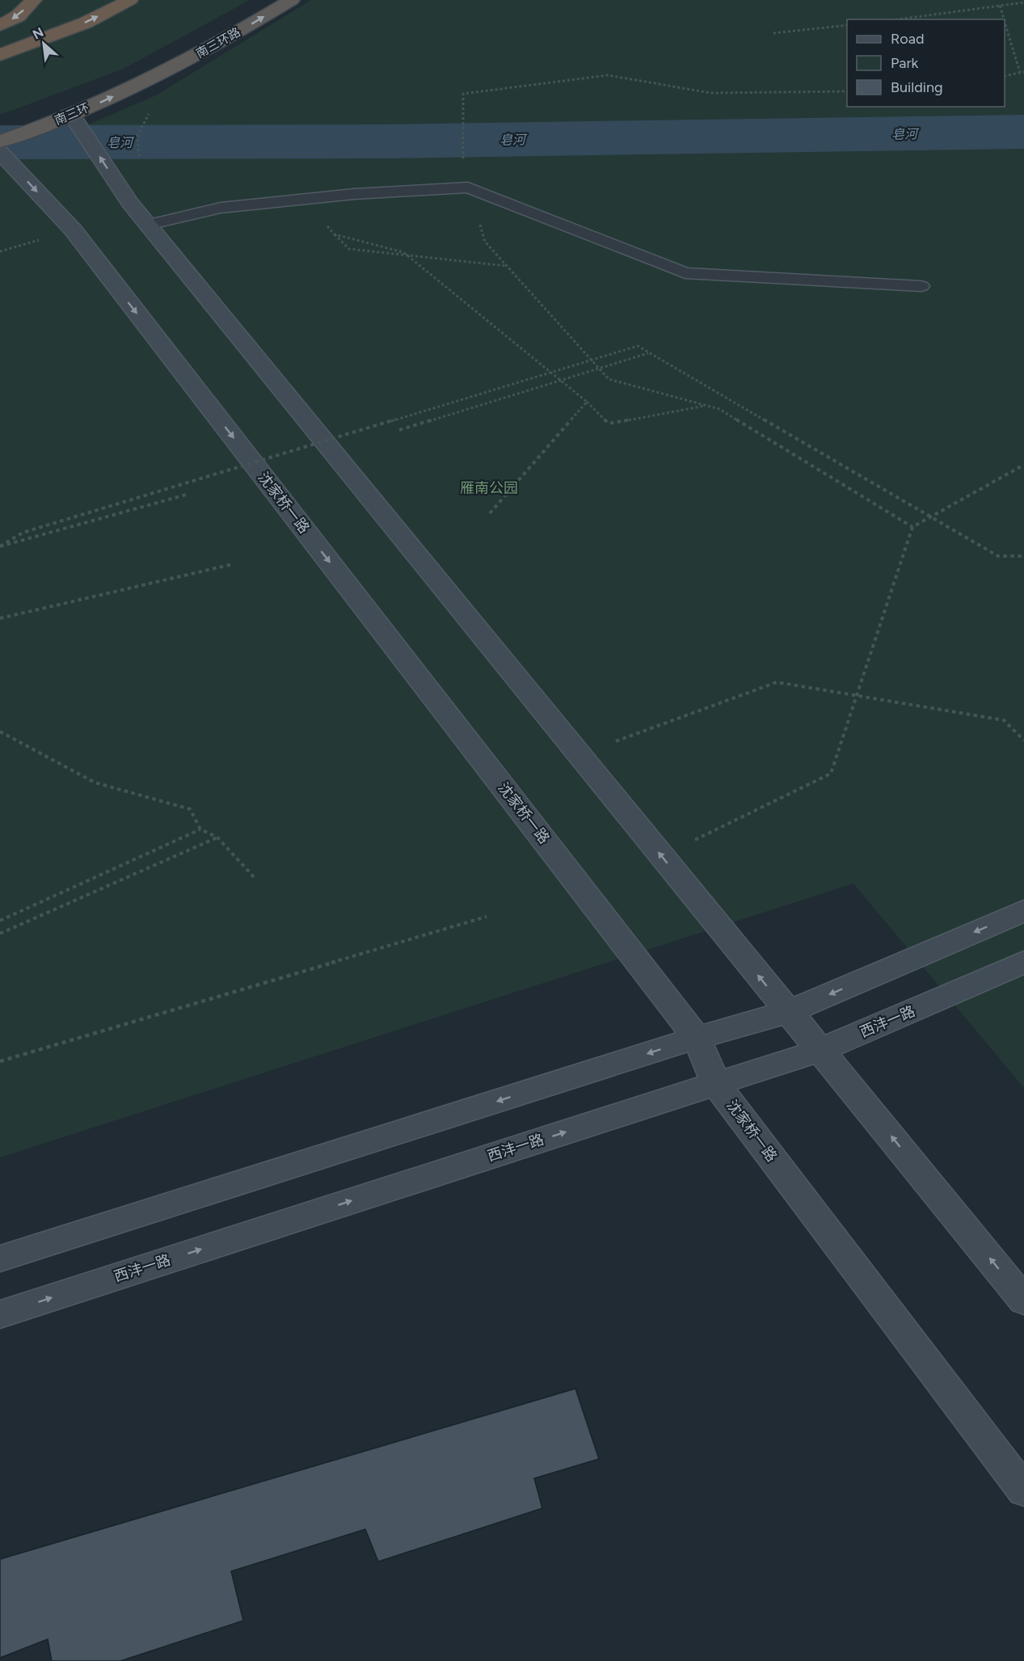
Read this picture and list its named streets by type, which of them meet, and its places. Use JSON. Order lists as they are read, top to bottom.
{
  "streets": {
    "highway": ["南三环路", "南三环"],
    "main road": ["沈家桥一路", "西沣一路"]
  },
  "crossings": [
    ["南三环路", "南三环"],
    ["沈家桥一路", "西沣一路"]
  ],
  "one_way": ["南三环路"],
  "water": ["皂河"],
  "parks": ["雁南公园"],
  "legend": ["Road", "Park", "Building"],
  "north": "top left"
}
